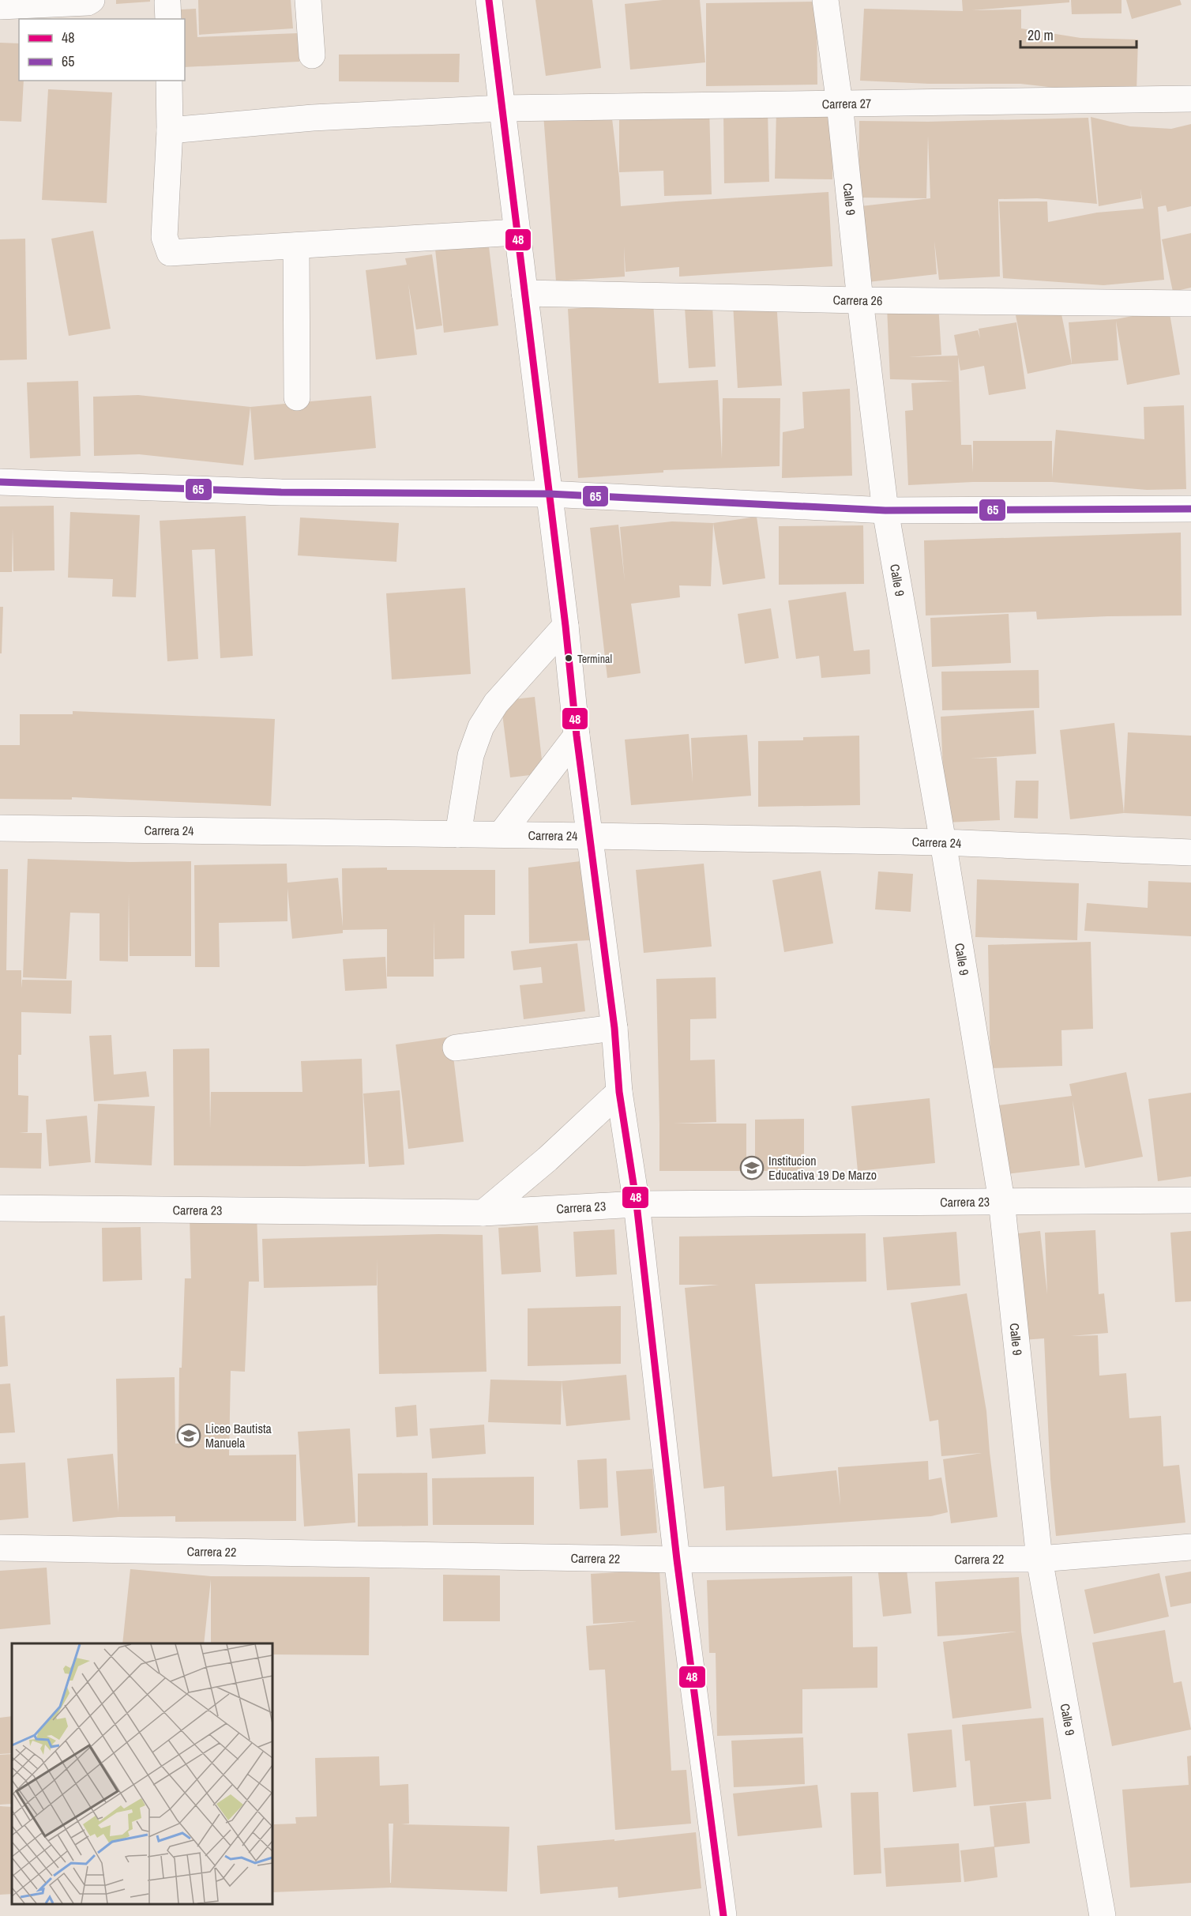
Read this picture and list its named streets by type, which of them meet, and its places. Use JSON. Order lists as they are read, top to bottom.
{
  "streets": {
    "street": [
      "Carrera 27",
      "Calle 9",
      "Carrera 26",
      "Carrera 24",
      "Carrera 23",
      "Carrera 22"
    ]
  },
  "crossings": [
    ["Carrera 27", "Calle 9"],
    ["Calle 9", "Carrera 26"],
    ["Calle 9", "Carrera 24"],
    ["Calle 9", "Carrera 23"],
    ["Calle 9", "Carrera 22"]
  ],
  "places": {
    "other": ["Terminal"],
    "school or university": ["Institucion Educativa 19 De Marzo", "Liceo Bautista Manuela"]
  },
  "lines": ["transit line 48", "transit line 65"],
  "legend": ["48", "65"],
  "scale_bar": "20 m"
}
